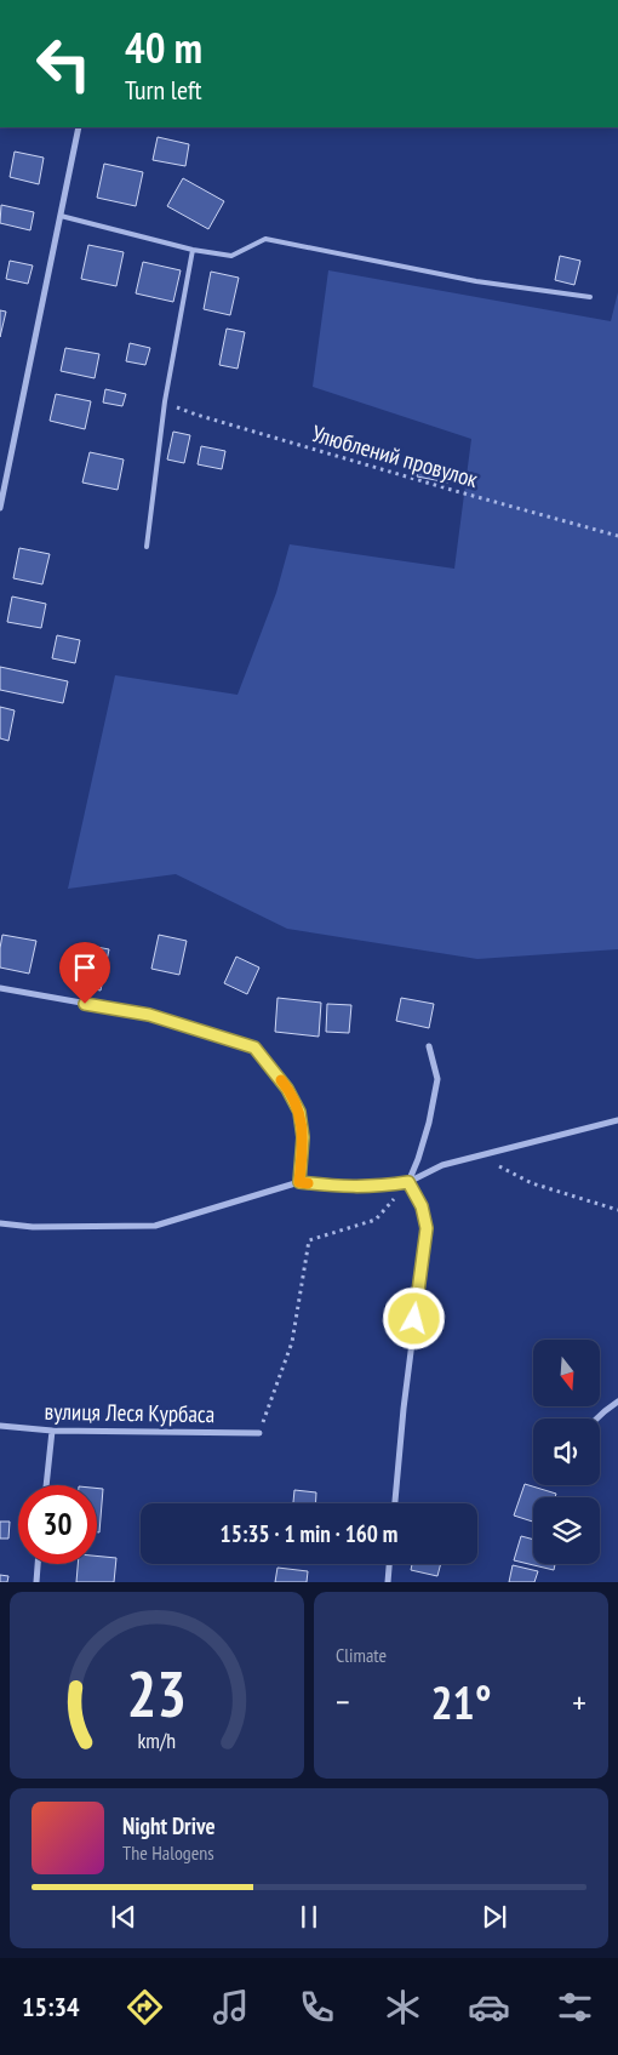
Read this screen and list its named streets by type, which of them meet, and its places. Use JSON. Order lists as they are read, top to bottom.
{
  "streets": {
    "street": ["вулиця Леся Курбаса"],
    "path": ["Улюблений провулок"]
  },
  "north": "bottom",
  "page": {
    "turn": ["40 m", "Turn left"],
    "limit": "30",
    "trip": "15:35 · 1 min · 160 m",
    "tile": "Climate",
    "heat": ["−", "21°", "+"],
    "song": ["Night Drive", "The Halogens"],
    "tabs": "15:34",
    "gauge": ["23", "km/h"]
  }
}
